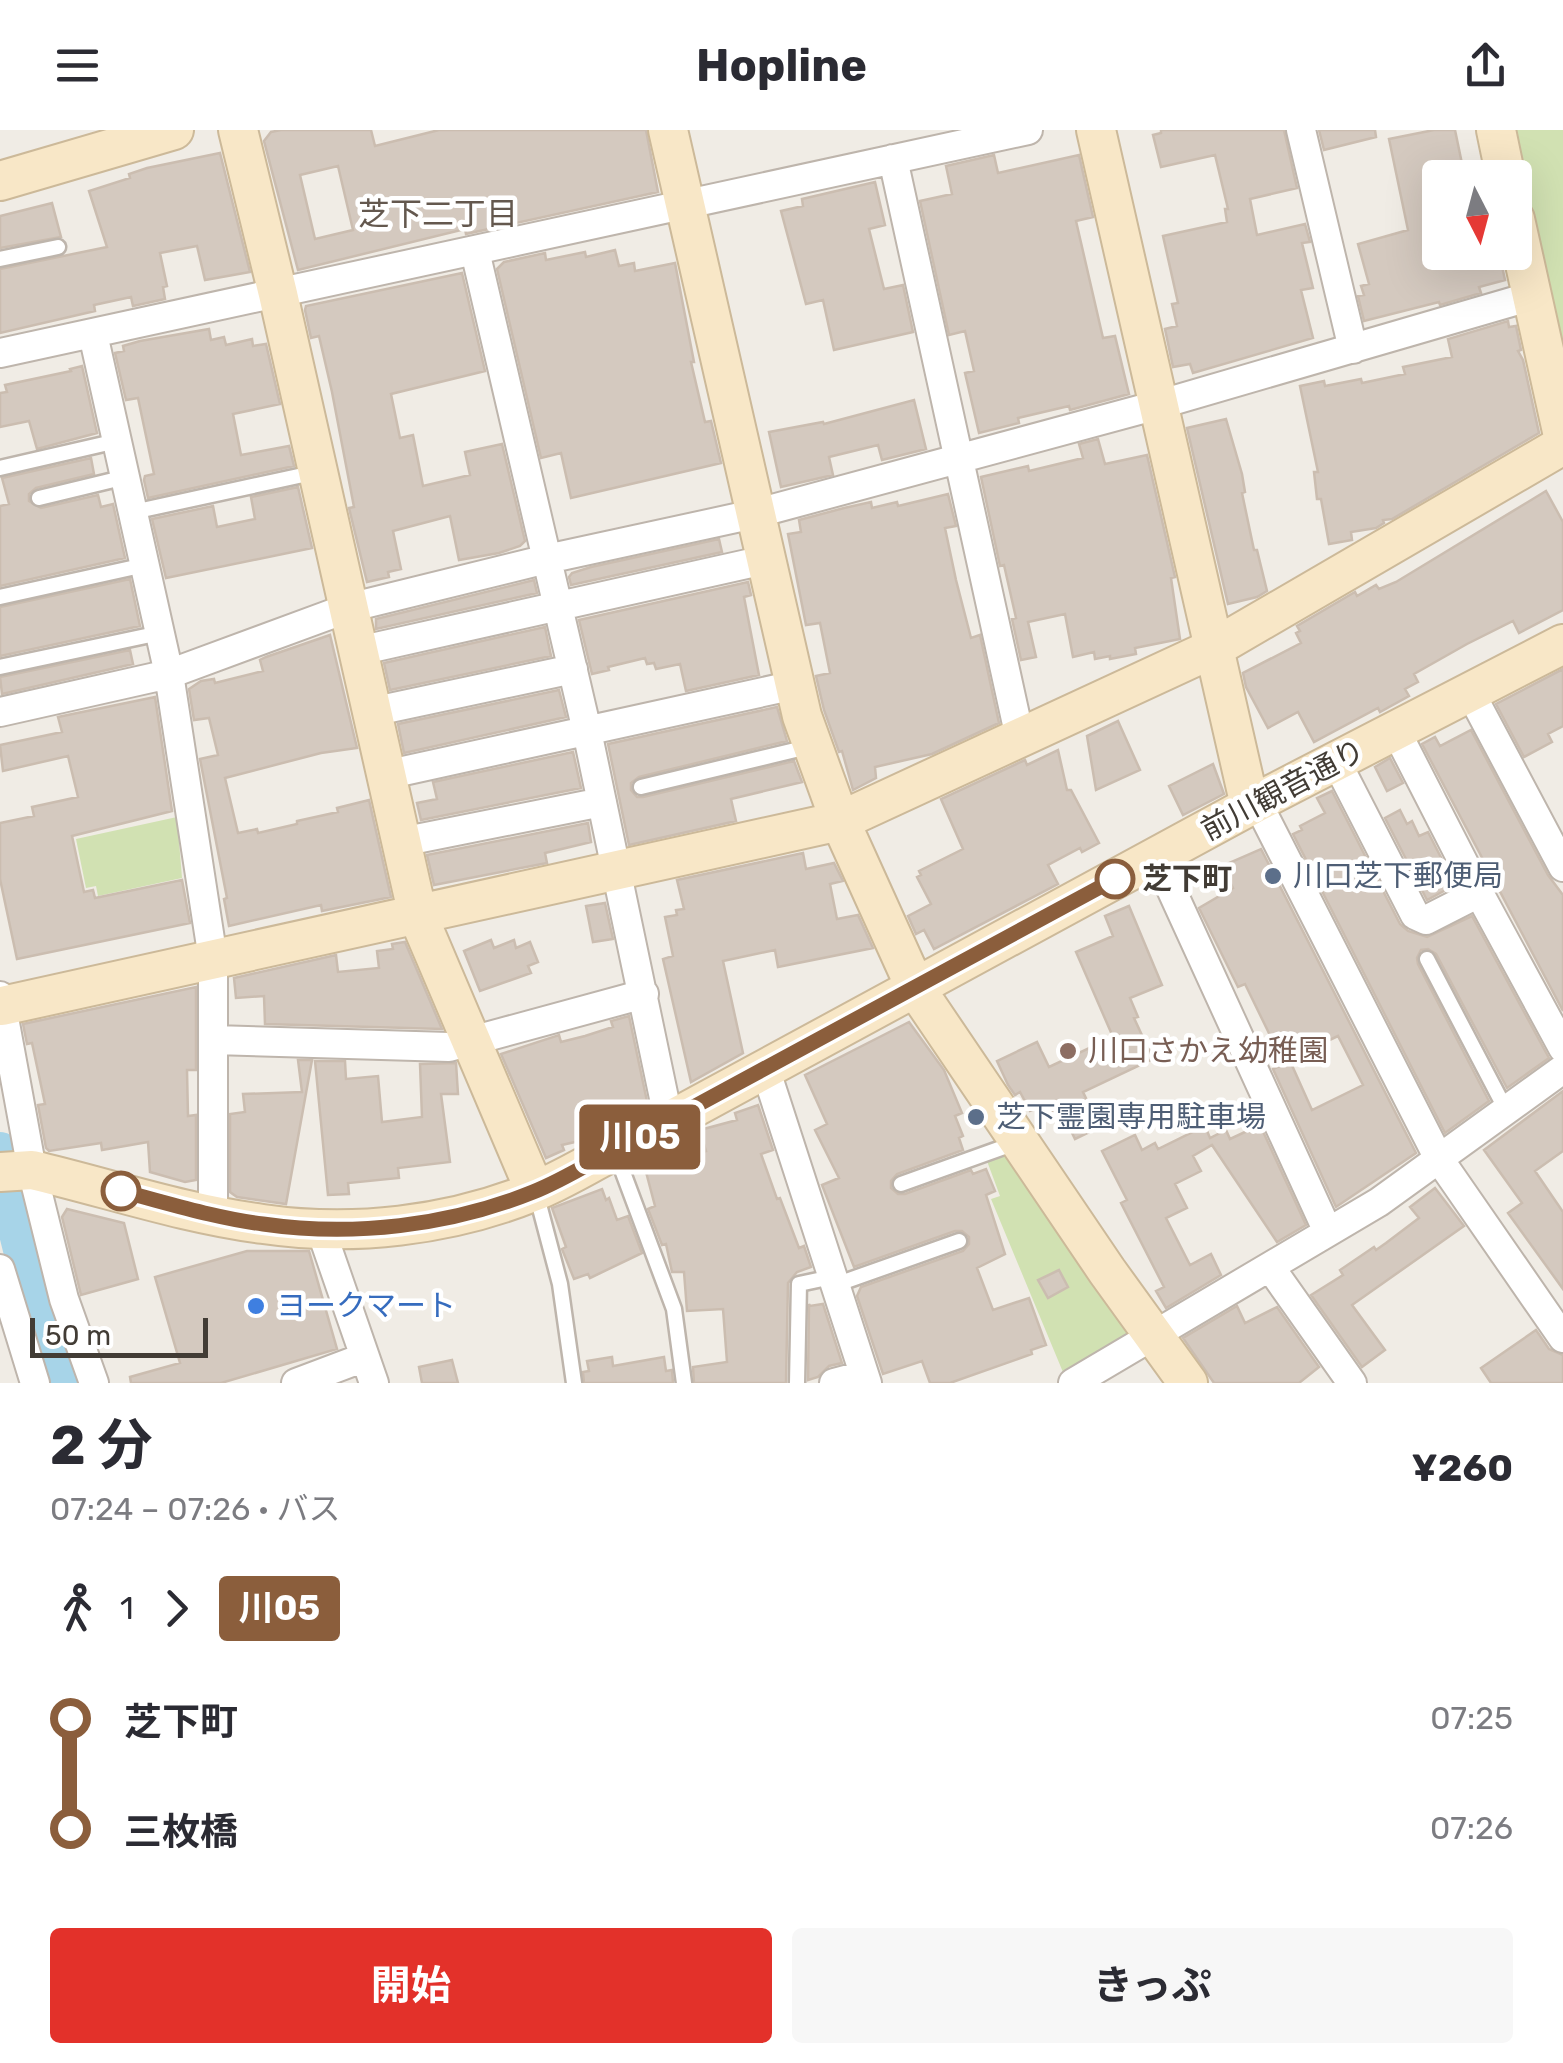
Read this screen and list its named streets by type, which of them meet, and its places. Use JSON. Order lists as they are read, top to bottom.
{
  "streets": {
    "street": ["前川観音通り"]
  },
  "districts": ["芝下二丁目"],
  "places": [
    "川口芝下郵便局",
    "芝下町",
    "川口さかえ幼稚園",
    "芝下霊園専用駐車場",
    "ヨークマート"
  ],
  "lines": ["bus line 川05"],
  "scale_bar": "50 m",
  "north": "bottom",
  "page": {
    "header": "Hopline",
    "on_map": "川05",
    "scale": "50 m",
    "heading": ["2 分", "07:24 – 07:26 · バス", "¥260"],
    "legs": ["1", "川05"],
    "list": [
      {
        "name": "芝下町",
        "value": "07:25"
      },
      {
        "name": "三枚橋",
        "value": "07:26"
      }
    ],
    "buttons": ["開始", "きっぷ"]
  }
}
